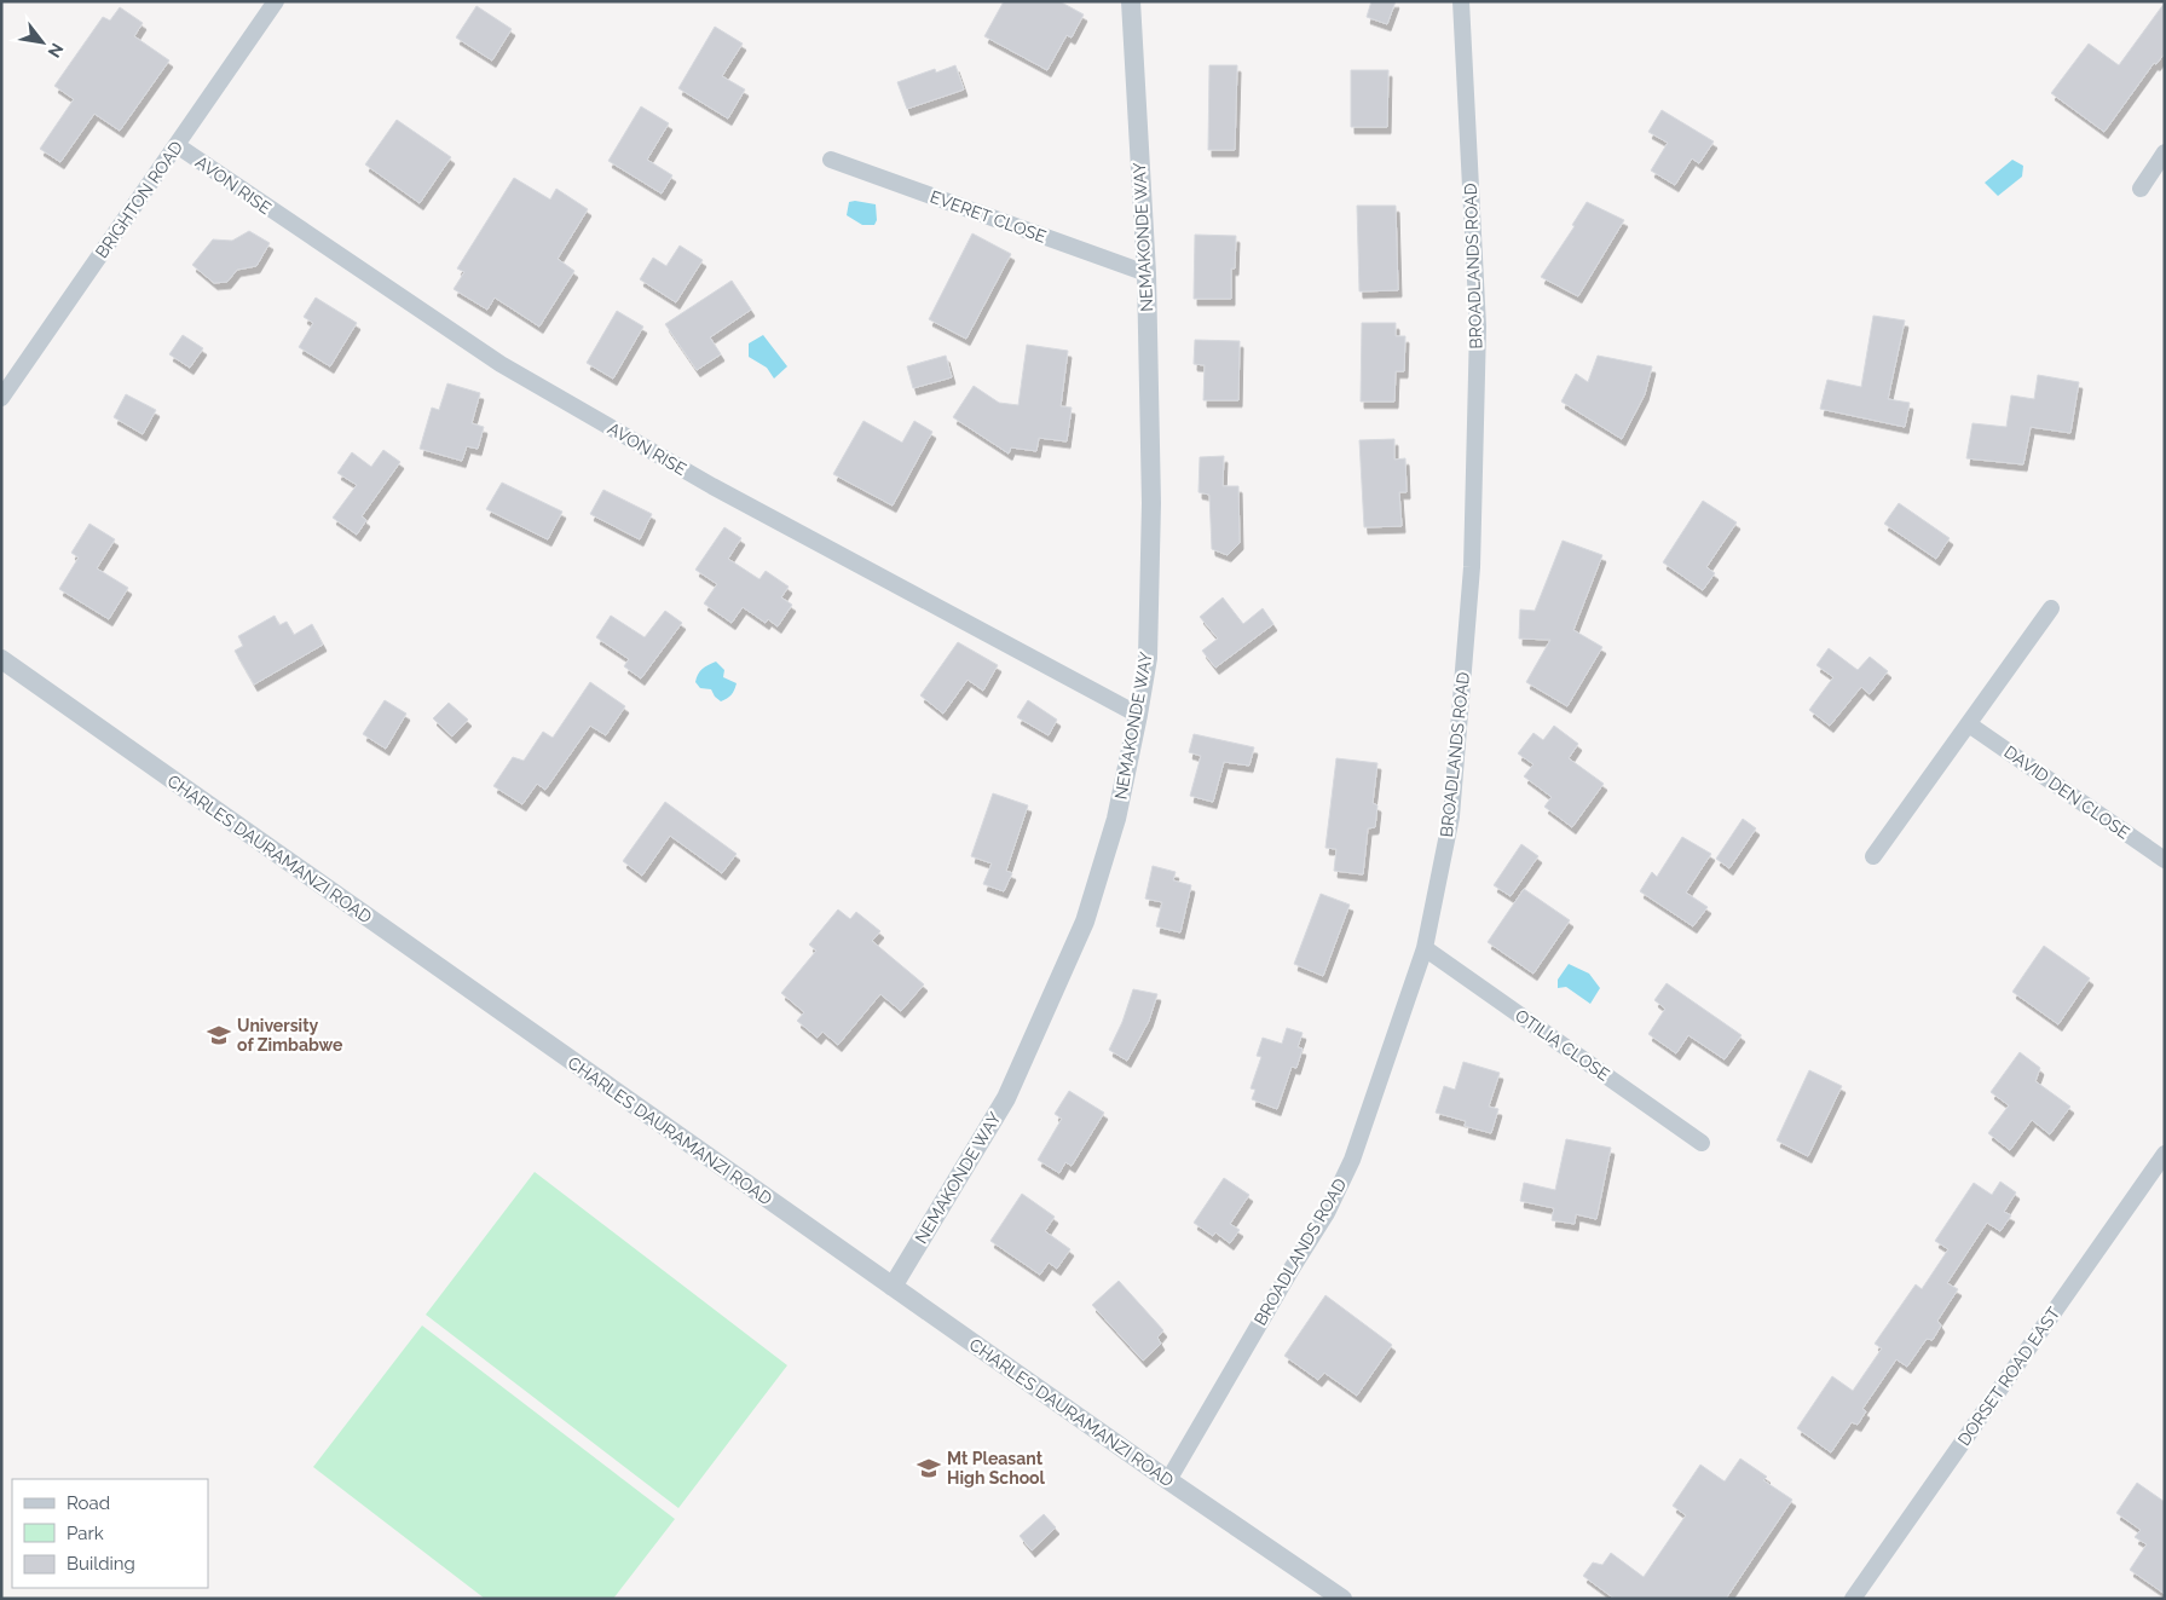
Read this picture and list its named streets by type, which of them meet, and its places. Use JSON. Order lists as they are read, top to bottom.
{
  "streets": {
    "street": [
      "AVON RISE",
      "BRIGHTON ROAD",
      "EVERET CLOSE",
      "NEMAKONDE WAY",
      "BROADLANDS ROAD",
      "DAVID DEN CLOSE",
      "CHARLES DAURAMANZI ROAD",
      "OTILIA CLOSE",
      "DORSET ROAD EAST"
    ]
  },
  "crossings": [
    ["AVON RISE", "BRIGHTON ROAD"],
    ["AVON RISE", "NEMAKONDE WAY"],
    ["EVERET CLOSE", "NEMAKONDE WAY"],
    ["NEMAKONDE WAY", "CHARLES DAURAMANZI ROAD"],
    ["BROADLANDS ROAD", "CHARLES DAURAMANZI ROAD"],
    ["BROADLANDS ROAD", "OTILIA CLOSE"]
  ],
  "places": {
    "school or university": ["University of Zimbabwe", "Mt Pleasant High School"]
  },
  "legend": ["Road", "Park", "Building"],
  "north": "bottom right"
}
